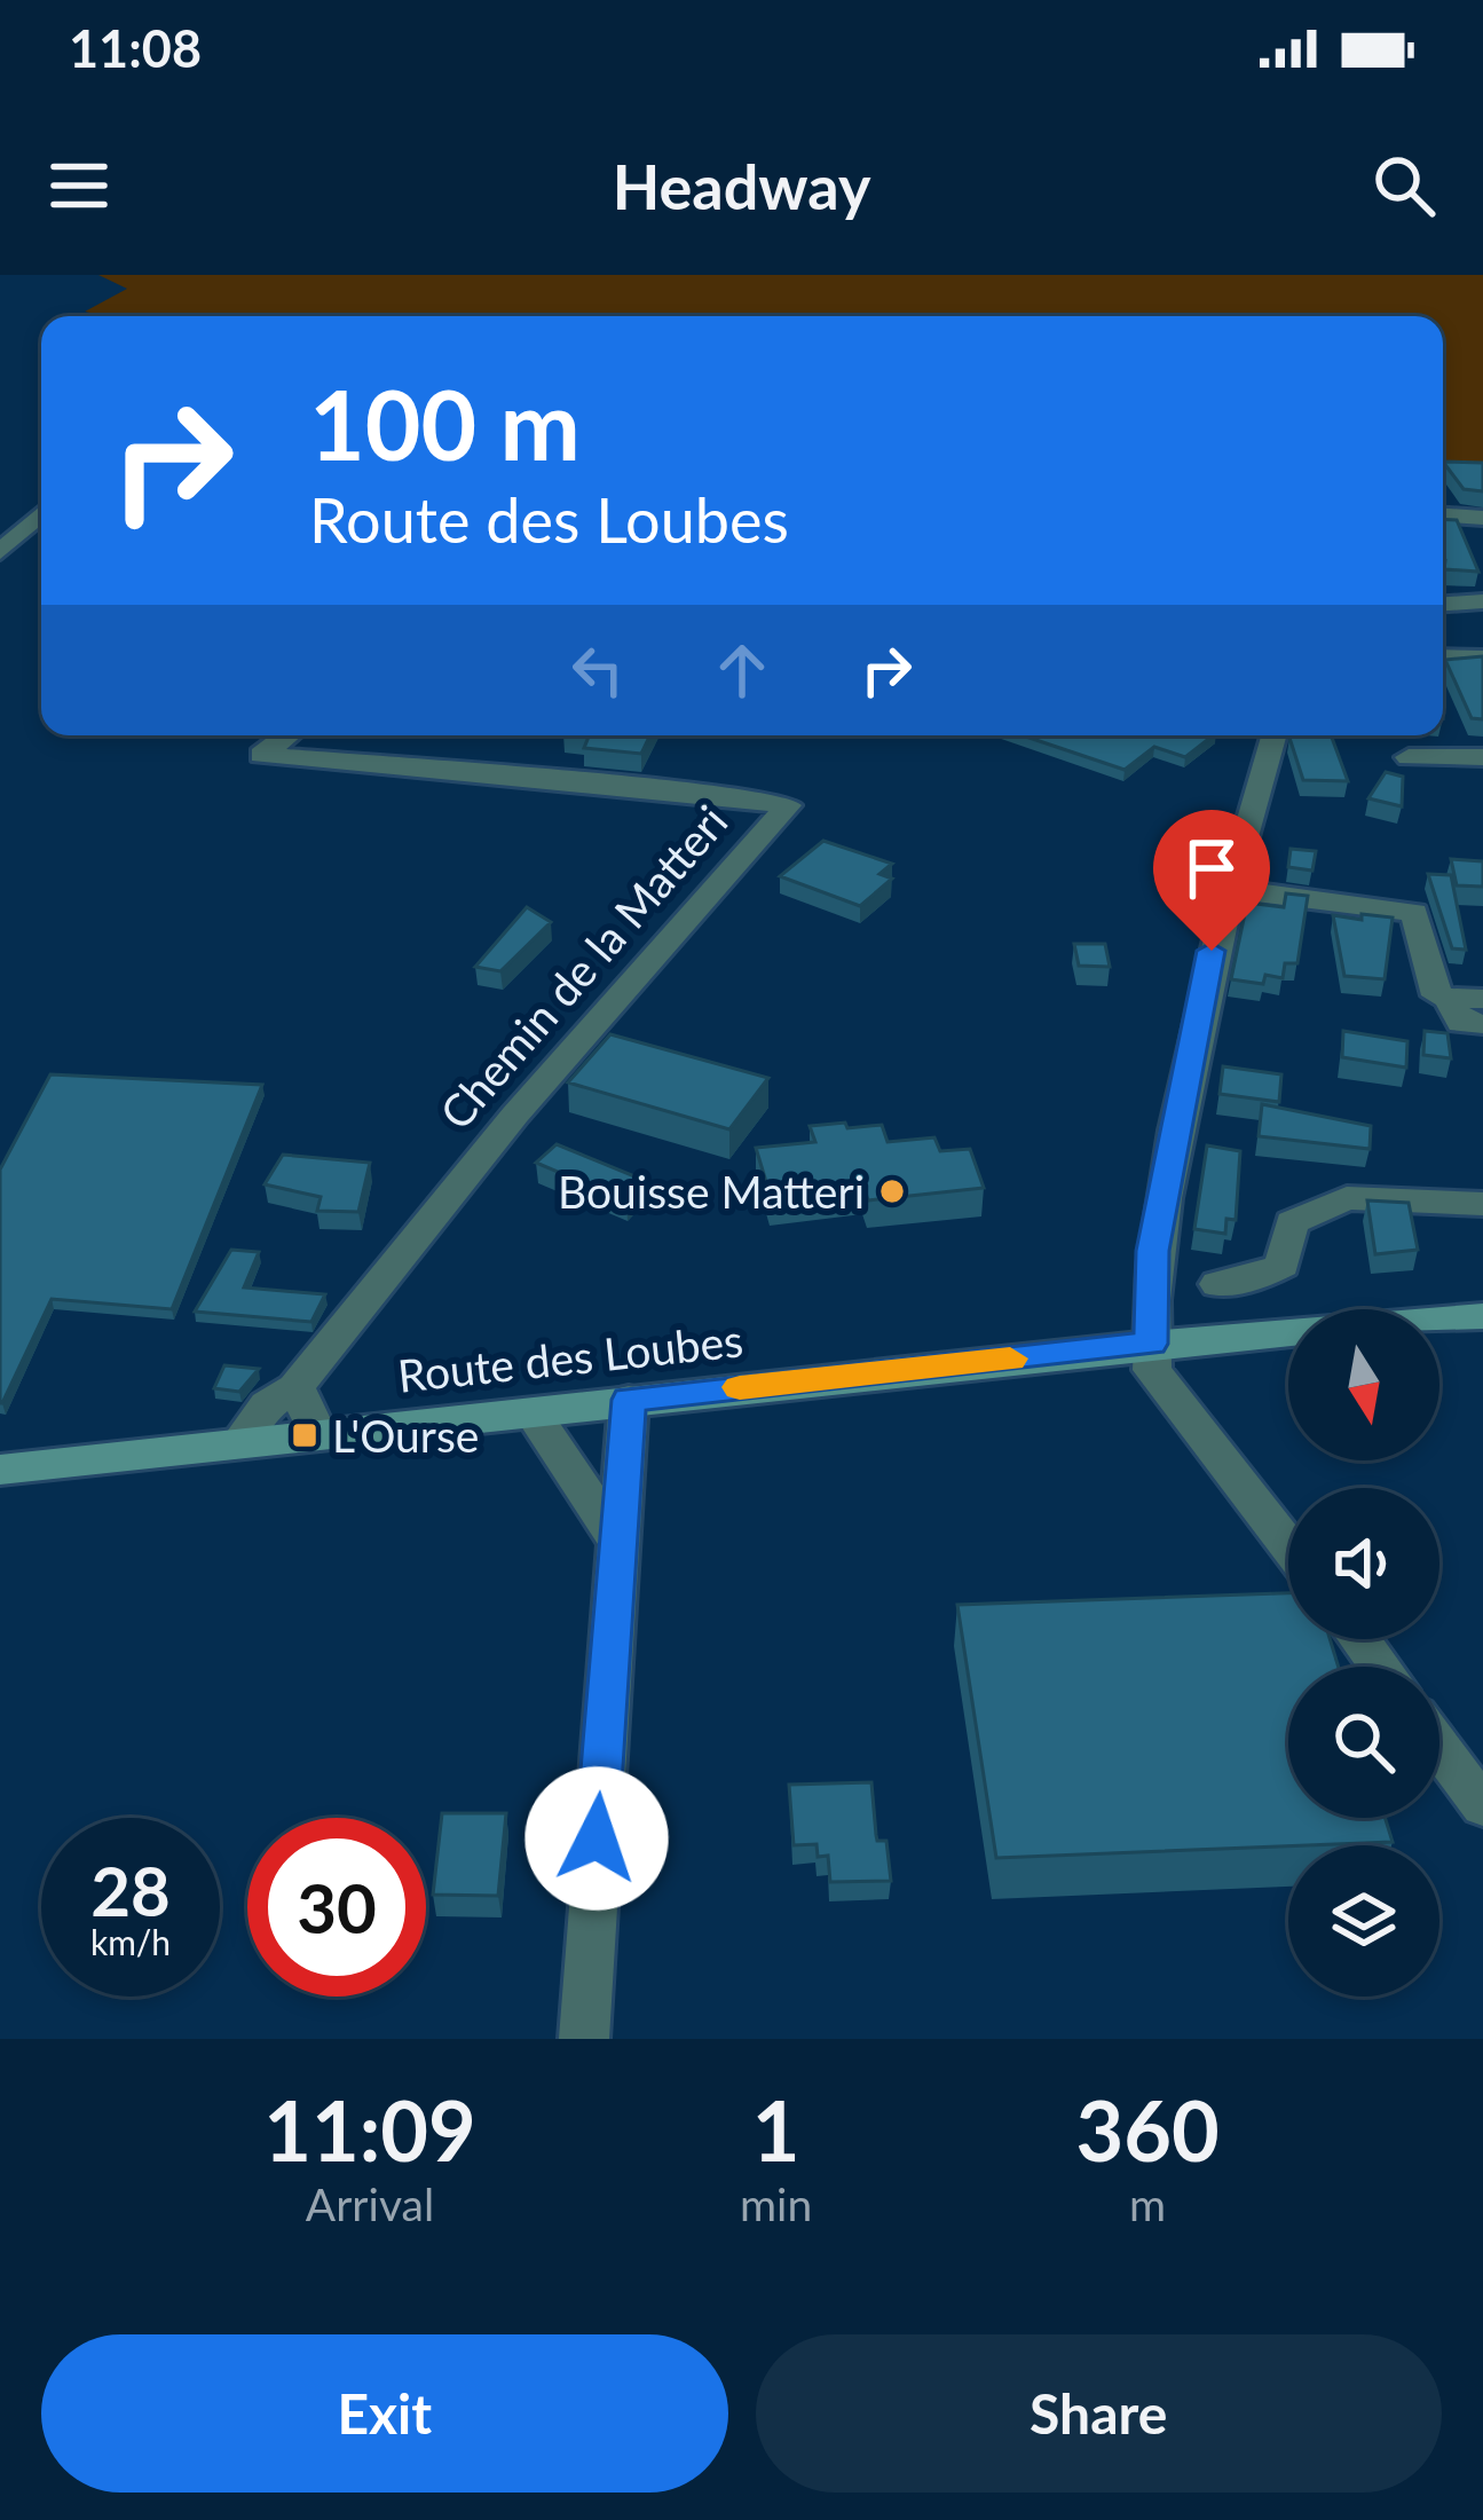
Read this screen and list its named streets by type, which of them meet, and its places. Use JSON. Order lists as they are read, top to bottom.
{
  "streets": {
    "main road": ["Route des Loubes"],
    "street": ["Chemin de la Matteri"]
  },
  "crossings": [
    ["Chemin de la Matteri", "Route des Loubes"]
  ],
  "places": {
    "other": ["Bouisse Matteri"],
    "transit": ["L'Ourse"]
  },
  "north": "bottom",
  "page": {
    "status": "11:08",
    "header": "Headway",
    "turn": ["100 m", "Route des Loubes"],
    "speed": "28 km/h",
    "limit": "30",
    "eta": [
      "11:09",
      "Arrival",
      "1",
      "min",
      "360",
      "m"
    ],
    "buttons": ["Exit", "Share"]
  }
}
